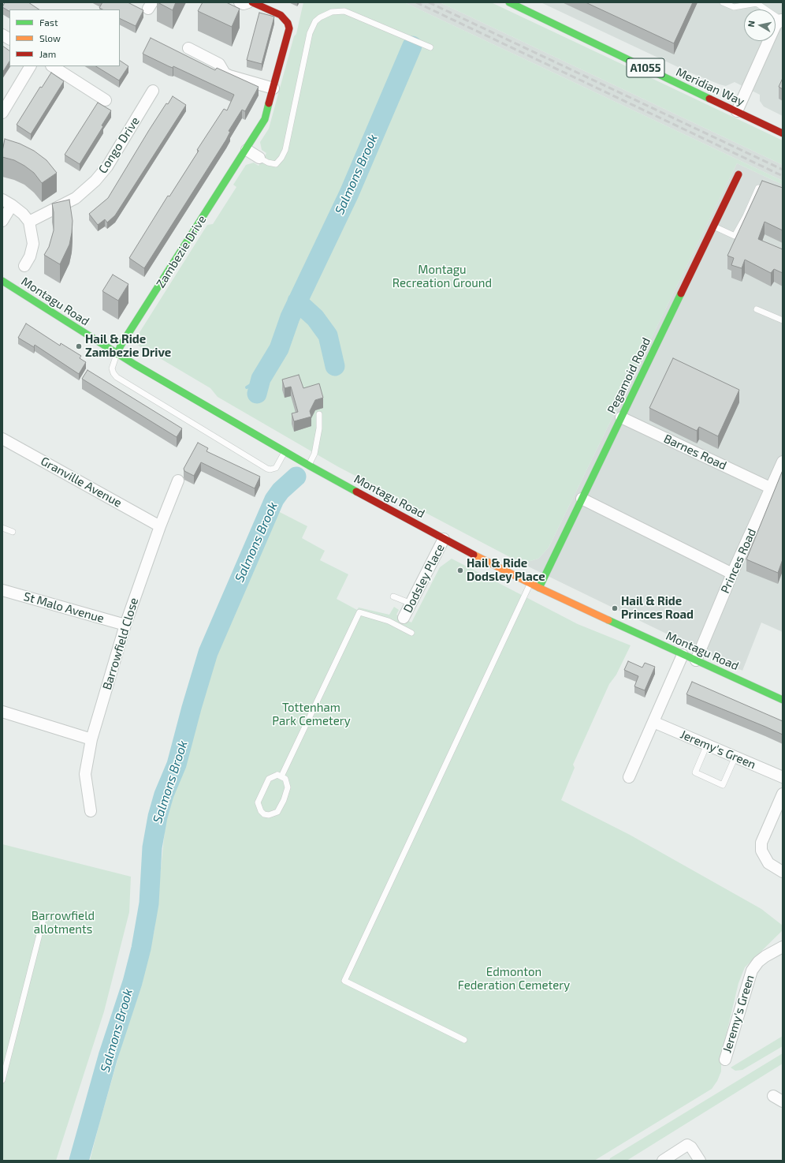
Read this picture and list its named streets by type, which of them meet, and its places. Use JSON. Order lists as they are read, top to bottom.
{
  "streets": {
    "main road": [
      "A1055",
      "Meridian Way",
      "Zambezie Drive",
      "Montagu Road",
      "Pegamoid Road"
    ],
    "street": [
      "Congo Drive",
      "Barnes Road",
      "Granville Avenue",
      "Princes Road",
      "Dodsley Place",
      "St Malo Avenue",
      "Barrowfield Close",
      "Jeremy's Green"
    ]
  },
  "crossings": [
    ["Zambezie Drive", "Montagu Road"],
    ["Montagu Road", "Pegamoid Road"],
    ["Montagu Road", "Princes Road"],
    ["Montagu Road", "Dodsley Place"],
    ["Pegamoid Road", "Barnes Road"],
    ["Barnes Road", "Princes Road"],
    ["Granville Avenue", "Barrowfield Close"],
    ["St Malo Avenue", "Barrowfield Close"]
  ],
  "water": ["Salmons Brook"],
  "parks": [
    "Montagu Recreation Ground",
    "Tottenham Park Cemetery",
    "Barrowfield allotments",
    "Edmonton Federation Cemetery"
  ],
  "places": ["Hail & Ride Zambezie Drive", "Hail & Ride Dodsley Place", "Hail & Ride Princes Road"],
  "legend": ["Fast", "Slow", "Jam"],
  "north": "left"
}
